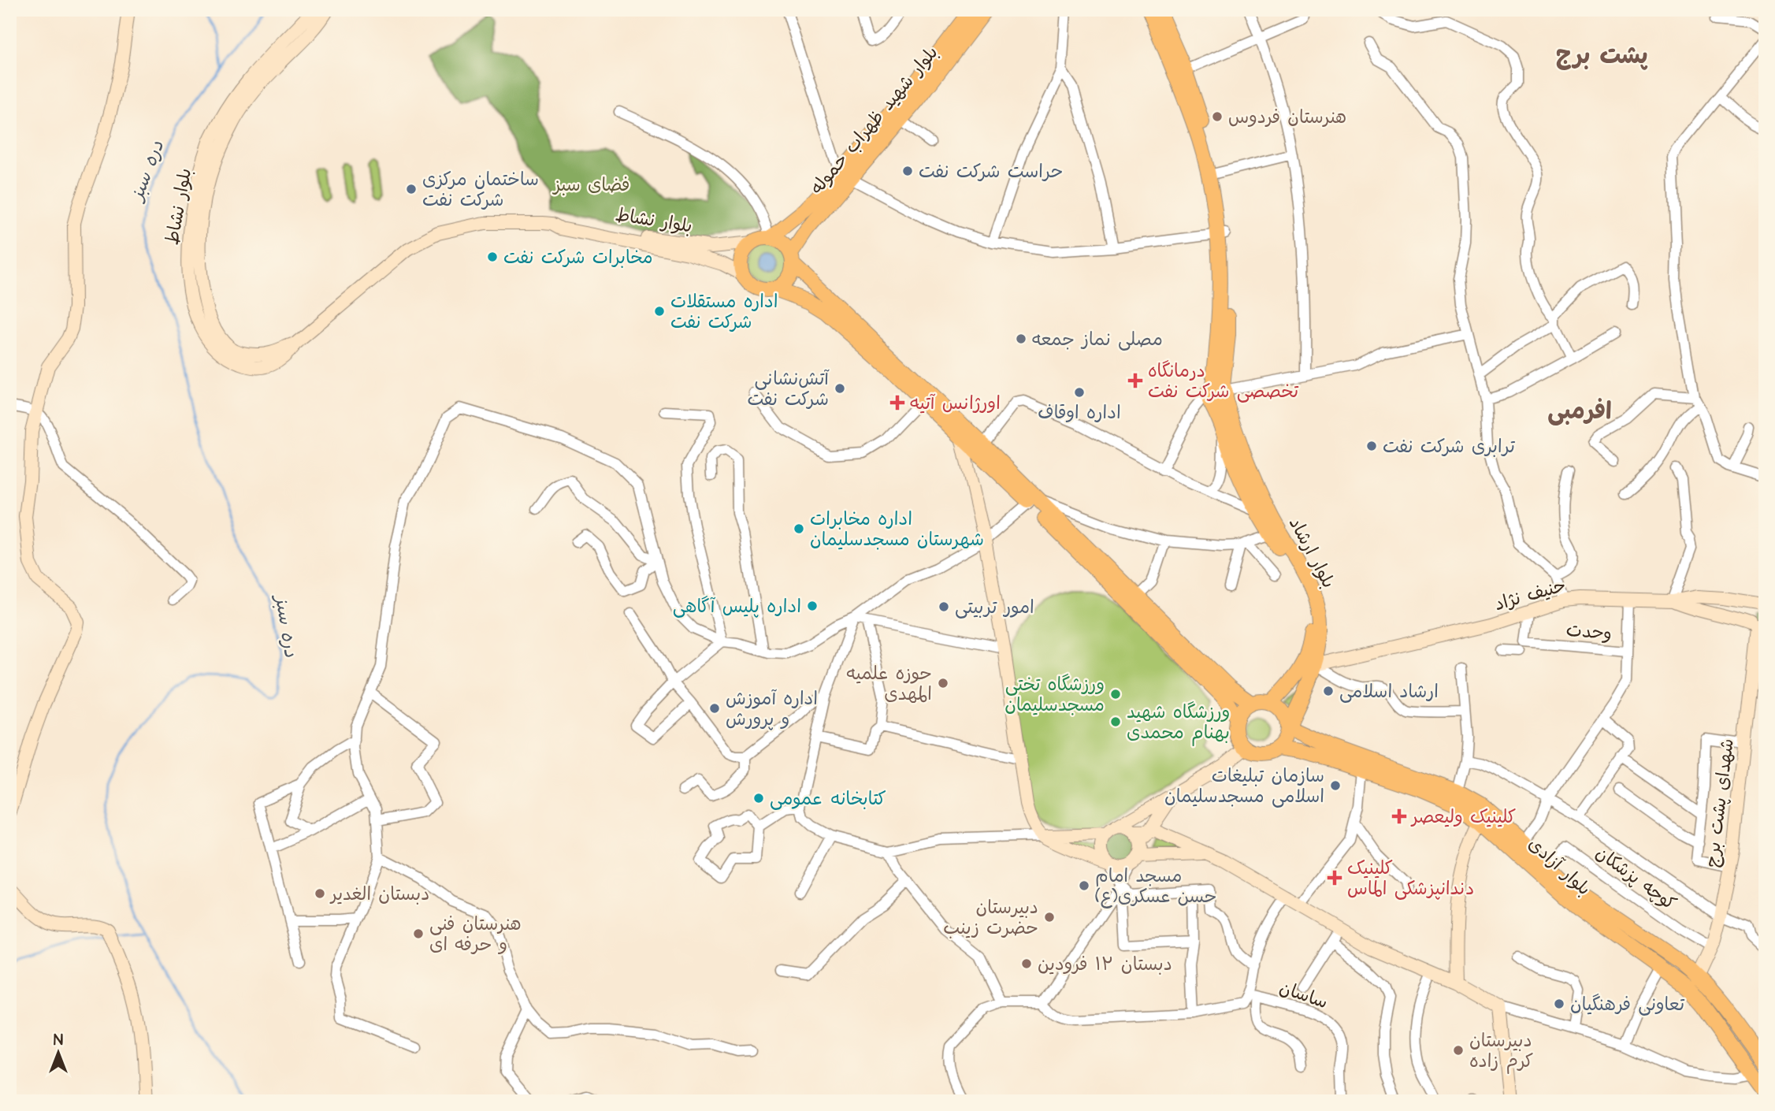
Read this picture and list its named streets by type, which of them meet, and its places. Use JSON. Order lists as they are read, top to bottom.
{
  "streets": {
    "main road": [
      "بلوار شهید ظهراب حموله",
      "بلوار نشاط",
      "بلوار ارشاد",
      "حنیف نژاد",
      "شهدای پشت برج",
      "بلوار آزادی"
    ],
    "street": ["وحدت", "کوچه پزشکان", "ساسان"]
  },
  "crossings": [
    ["بلوار شهید ظهراب حموله", "بلوار نشاط"],
    ["بلوار ارشاد", "حنیف نژاد"],
    ["بلوار ارشاد", "بلوار آزادی"],
    ["حنیف نژاد", "وحدت"],
    ["حنیف نژاد", "شهدای پشت برج"],
    ["شهدای پشت برج", "بلوار آزادی"],
    ["شهدای پشت برج", "کوچه پزشکان"],
    ["بلوار آزادی", "کوچه پزشکان"]
  ],
  "districts": ["پشت برج", "افرمبی"],
  "water": ["دره سبز"],
  "parks": ["فضای سبز"],
  "places": {
    "other": [
      "هنرستان فردوس",
      "حراست شرکت نفت",
      "ساختمان مرکزی شرکت نفت",
      "مخابرات شرکت نفت",
      "اداره مستقلات شرکت نفت",
      "مصلی نماز جمعه",
      "آتش‌نشانی شرکت نفت",
      "اداره اوقاف",
      "ترابری شرکت نفت",
      "اداره مخابرات شهرستان مسجدسلیمان",
      "اداره پلیس آگاهی",
      "امور تربیتی",
      "حوزه علمیه المهدی",
      "ارشاد اسلامی",
      "ورزشگاه تختی مسجدسلیمان",
      "اداره آموزش و پرورش",
      "ورزشگاه شهید بهنام محمدی",
      "سازمان تبلیغات اسلامی مسجدسلیمان",
      "کتابخانه عمومی",
      "مسجد امام حسن عسکری(ع)",
      "دبستان الغدیر",
      "دبیرستان حضرت زینب",
      "هنرستان فنی و حرفه ای",
      "دبستان ۱۲ فرودین",
      "تعاونی فرهنگیان",
      "دبیرستان کرم زاده"
    ],
    "health": [
      "درمانگاه تخصصی شرکت نفت",
      "اورژانس آتیه",
      "کلینیک ولیعصر",
      "کلینیک دندانپزشکی الماس"
    ]
  },
  "north": "top"
}
